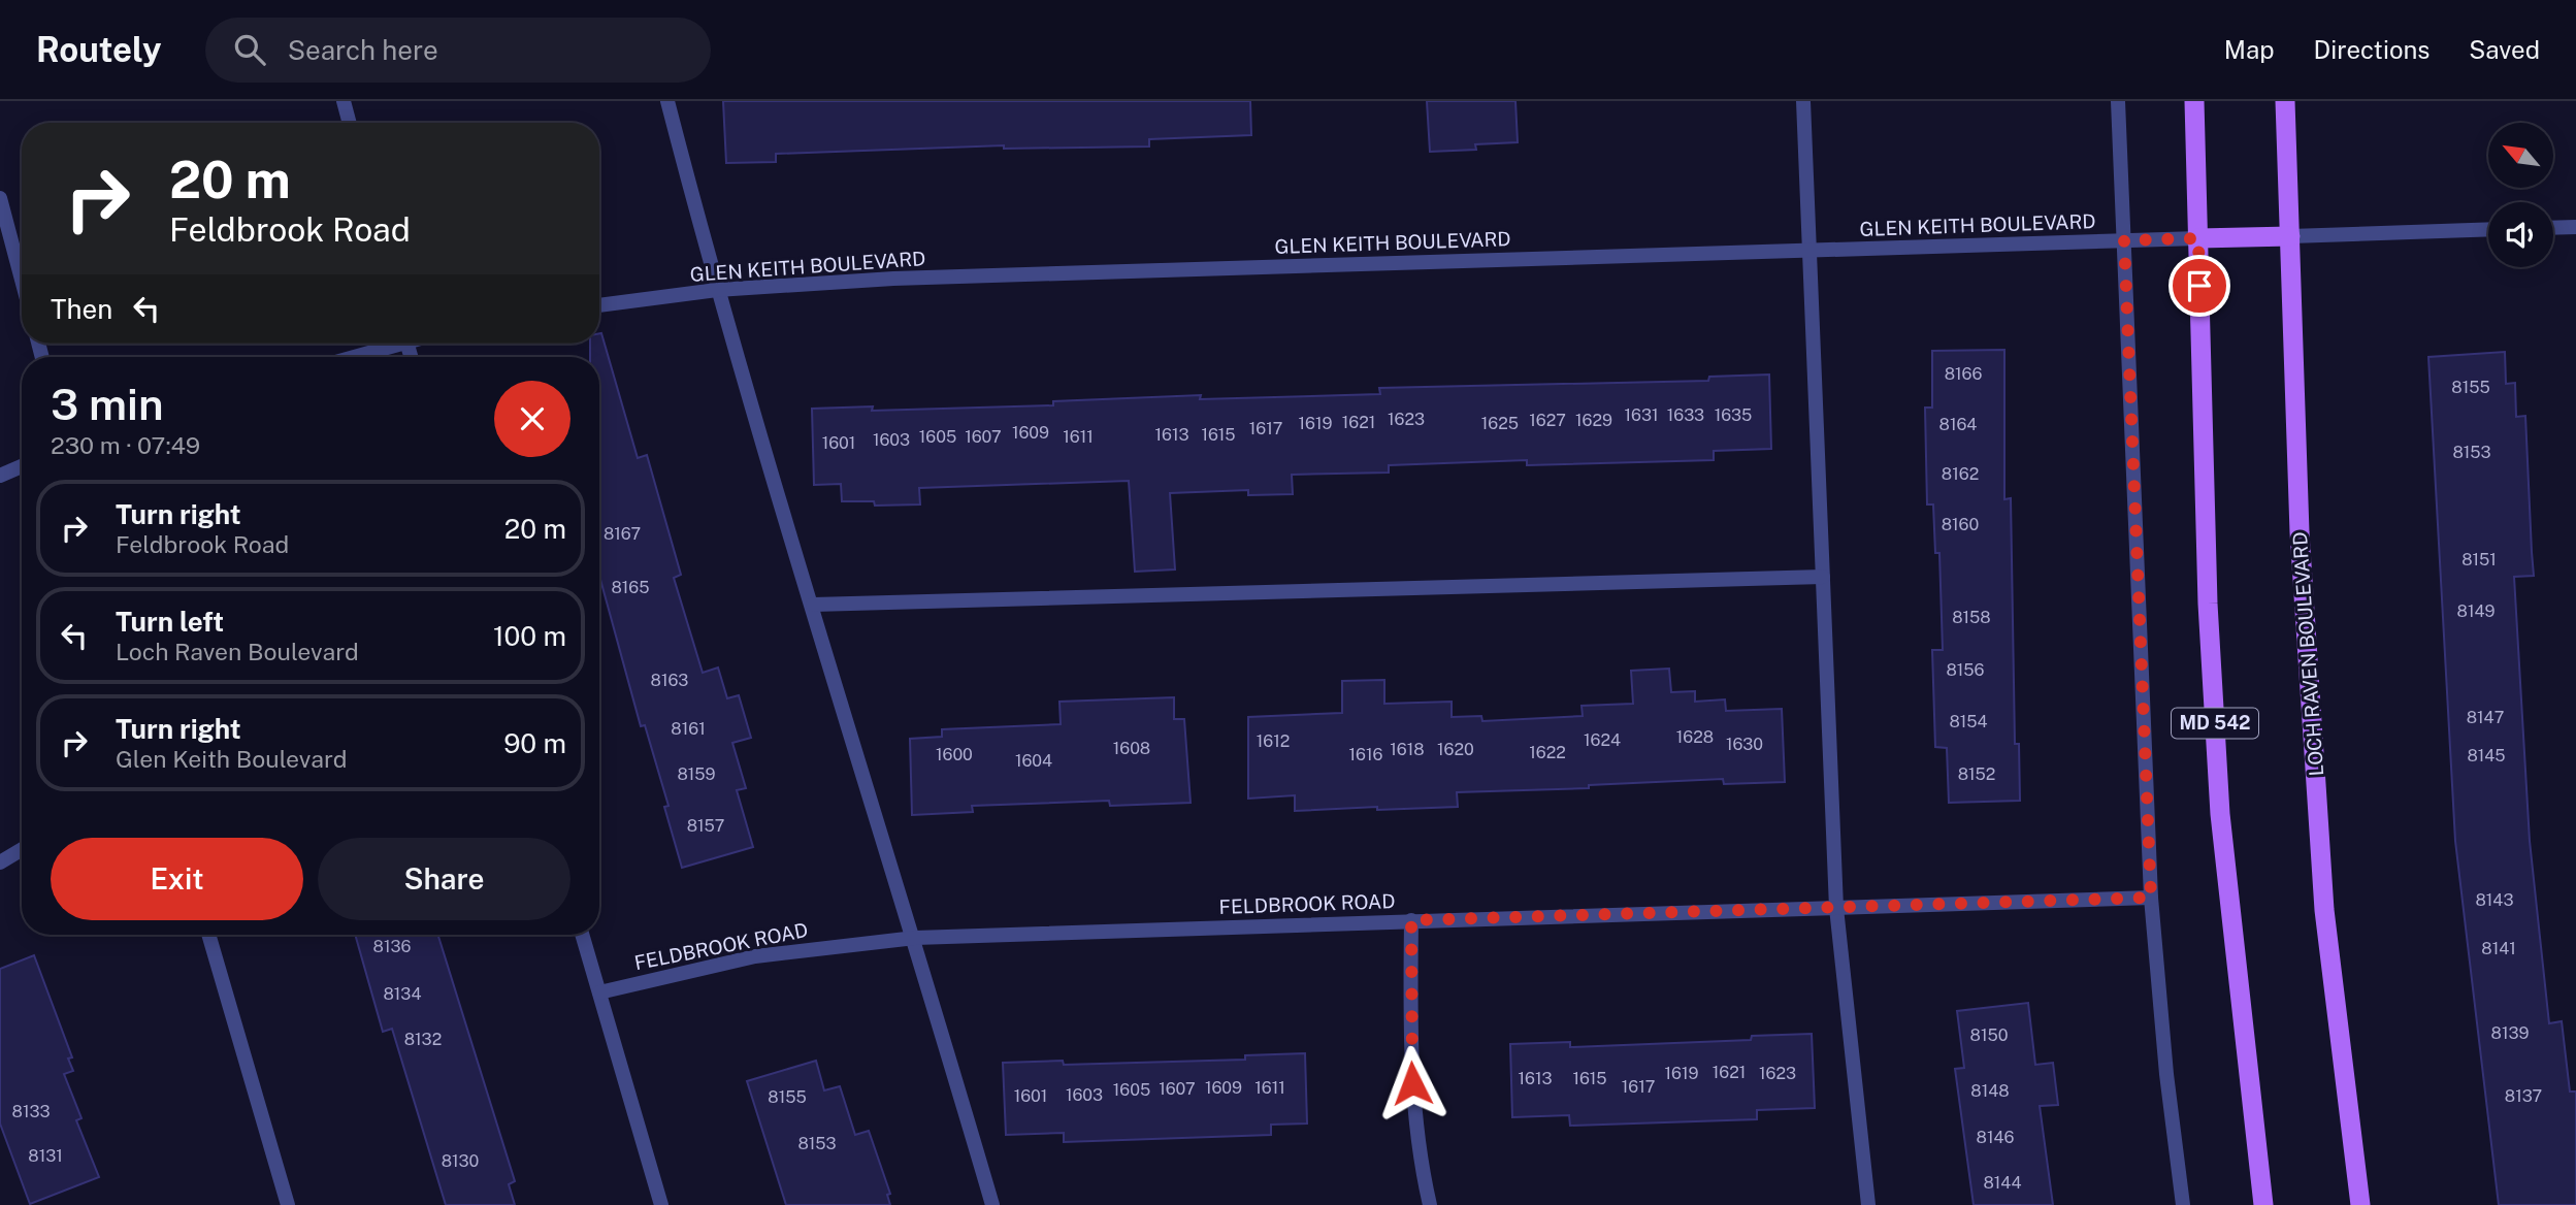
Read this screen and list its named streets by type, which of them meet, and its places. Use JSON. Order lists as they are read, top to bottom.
{
  "streets": {
    "main road": ["LOCH RAVEN BOULEVARD", "MD 542"],
    "street": ["GLEN KEITH BOULEVARD", "FELDBROOK ROAD"]
  },
  "crossings": [
    ["GLEN KEITH BOULEVARD", "MD 542"]
  ],
  "house_numbers": [
    "8166",
    "8155",
    "1631",
    "1633",
    "1635",
    "1623",
    "1627",
    "1629",
    "1621",
    "1619",
    "1625",
    "8164",
    "1617",
    "1609",
    "1613",
    "1615",
    "1605",
    "1607",
    "1611",
    "1603",
    "1601",
    "8153",
    "8162",
    "8160",
    "8167",
    "8151",
    "8165",
    "8149",
    "8158",
    "8156",
    "8163",
    "8147",
    "8154",
    "8161",
    "1628",
    "1624",
    "1612",
    "1630",
    "1608",
    "1618",
    "1620",
    "1622",
    "1600",
    "1616",
    "8145",
    "1604",
    "8159",
    "8152",
    "8157",
    "8143",
    "8136",
    "8141",
    "8134",
    "8139",
    "8150",
    "8132",
    "1621",
    "1619",
    "1623",
    "1613",
    "1615",
    "1617",
    "1609",
    "1611",
    "1607",
    "1605",
    "8148",
    "1603",
    "1601",
    "8137",
    "8155",
    "8133",
    "8146",
    "8153",
    "8131",
    "8130",
    "8144"
  ],
  "north": "top left",
  "page": {
    "header": "Routely",
    "search": "Search here",
    "nav": ["Map", "Directions", "Saved"],
    "turn": ["20 m", "Feldbrook Road"],
    "then": "Then",
    "heading": ["3 min", "230 m · 07:49"],
    "list": [
      {
        "name": "Turn right",
        "note": "Feldbrook Road",
        "value": "20 m"
      },
      {
        "name": "Turn left",
        "note": "Loch Raven Boulevard",
        "value": "100 m"
      },
      {
        "name": "Turn right",
        "note": "Glen Keith Boulevard",
        "value": "90 m"
      }
    ],
    "buttons": ["Exit", "Share"]
  }
}
